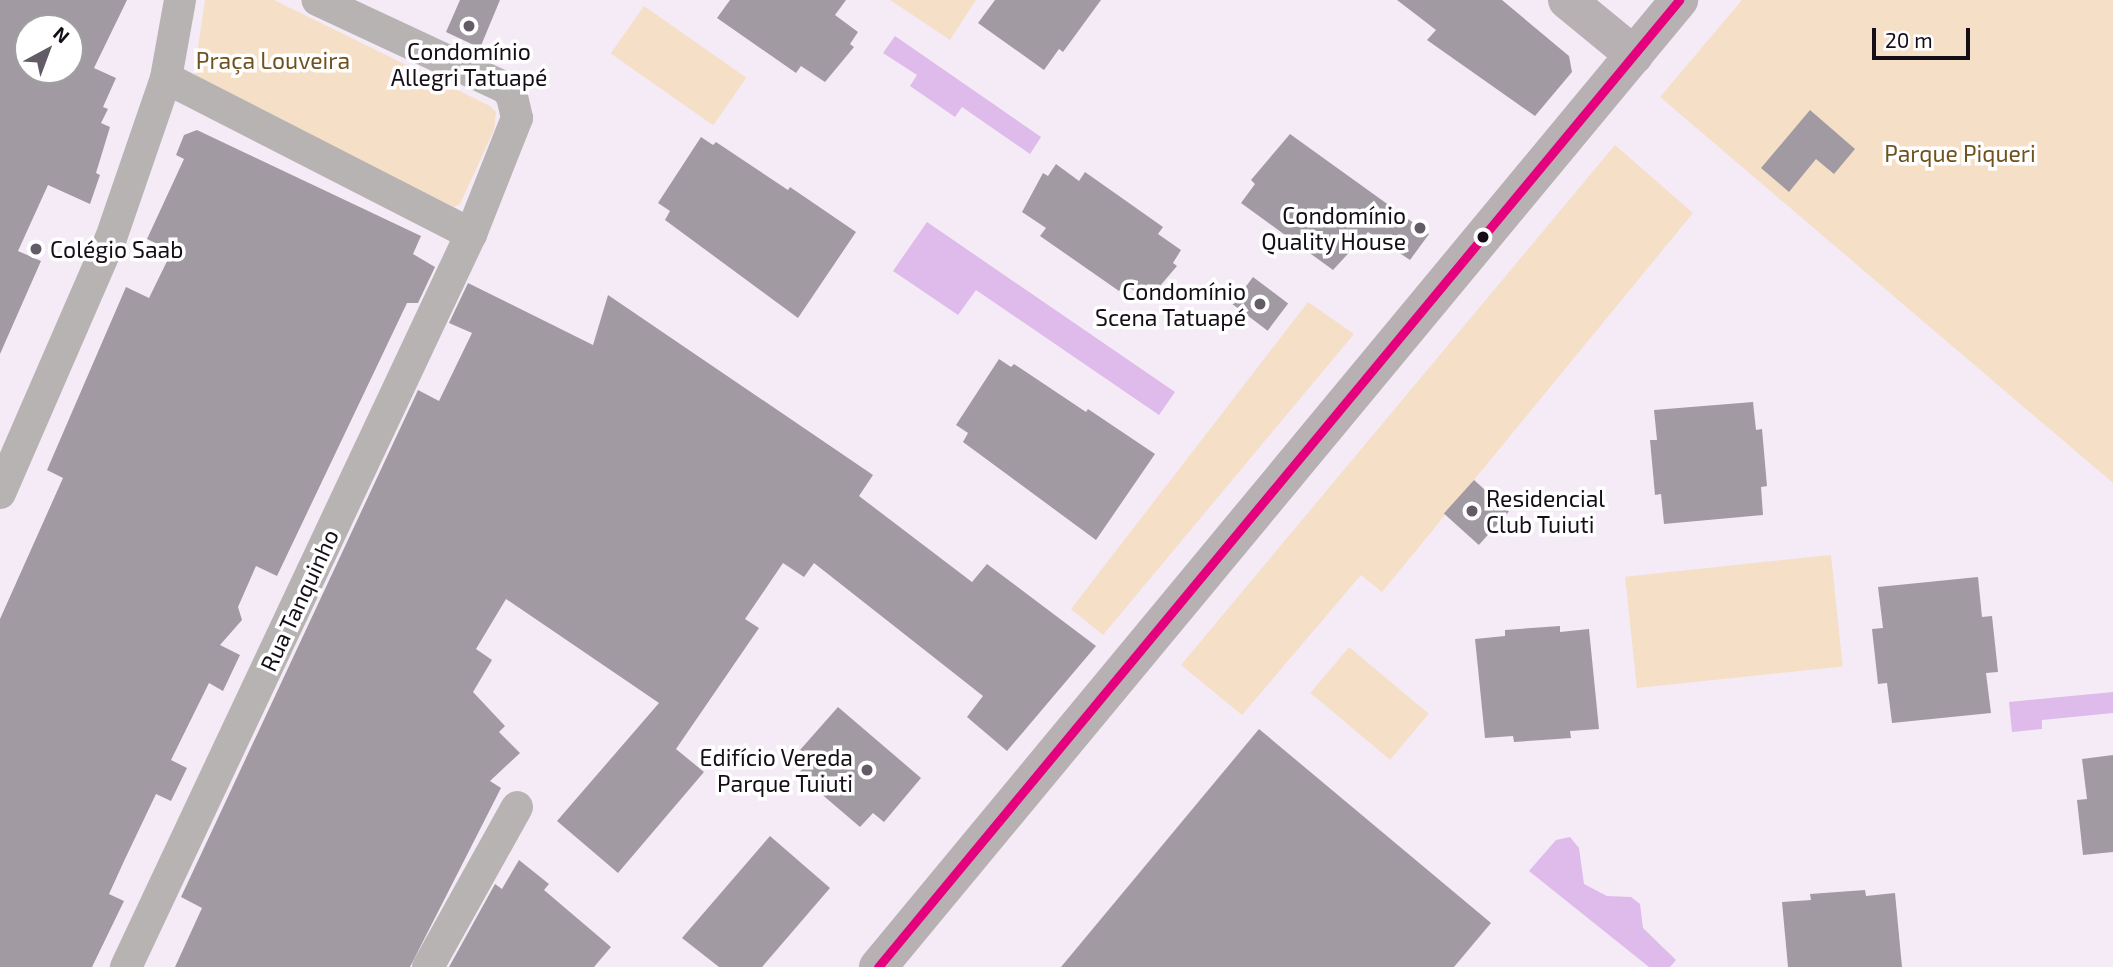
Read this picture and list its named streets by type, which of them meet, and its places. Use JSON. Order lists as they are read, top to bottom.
{
  "streets": {
    "street": ["Rua Tanquinho"]
  },
  "parks": ["Praça Louveira", "Parque Piqueri"],
  "places": [
    "Condomínio Allegri Tatuapé",
    "Condomínio Quality House",
    "Colégio Saab",
    "Condomínio Scena Tatuapé",
    "Residencial Club Tuiuti",
    "Edifício Vereda Parque Tuiuti"
  ],
  "scale_bar": "20 m",
  "north": "top right"
}
